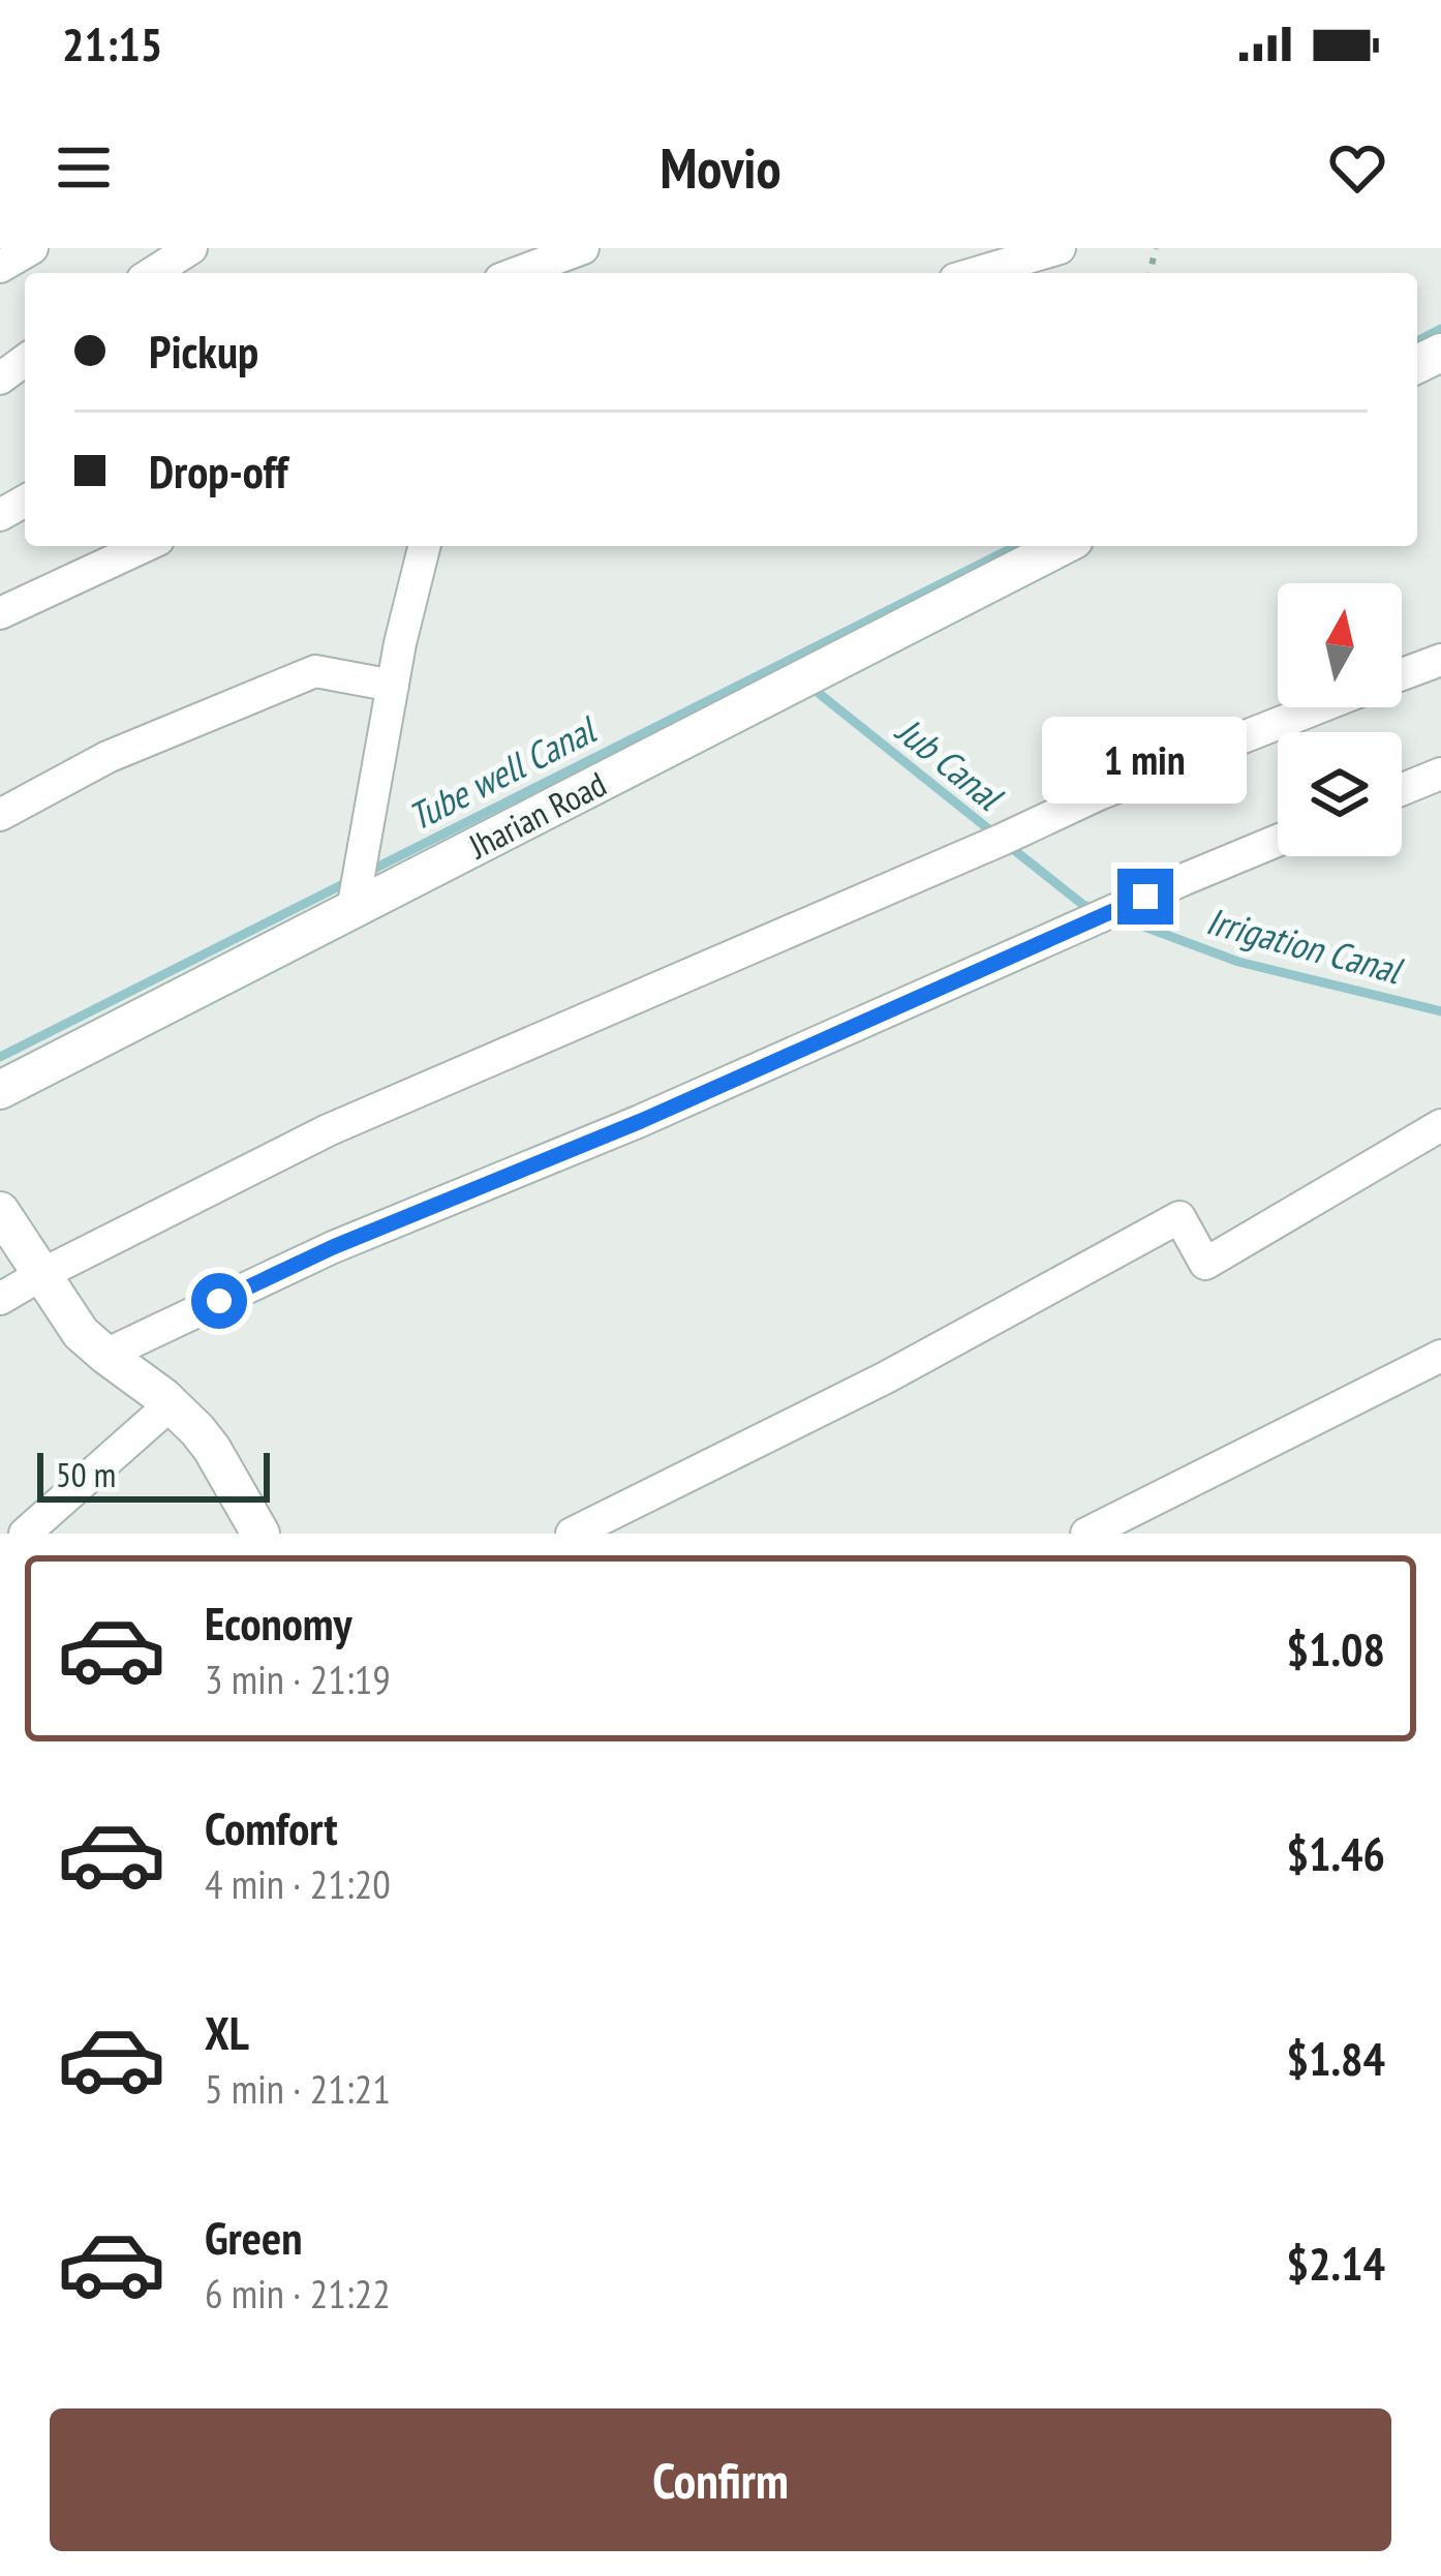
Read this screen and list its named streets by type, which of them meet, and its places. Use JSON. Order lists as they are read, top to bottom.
{
  "streets": {
    "main road": ["Jharian Road"]
  },
  "water": ["Jub Canal", "Tube well Canal", "Irrigation Canal"],
  "scale_bar": "50 m",
  "north": "top",
  "page": {
    "status": "21:15",
    "header": "Movio",
    "banner": ["Pickup", "Drop-off"],
    "bubble": "1 min",
    "scale": "50 m",
    "list": [
      {
        "name": "Economy",
        "note": "3 min · 21:19",
        "value": "$1.08"
      },
      {
        "name": "Comfort",
        "note": "4 min · 21:20",
        "value": "$1.46"
      },
      {
        "name": "XL",
        "note": "5 min · 21:21",
        "value": "$1.84"
      },
      {
        "name": "Green",
        "note": "6 min · 21:22",
        "value": "$2.14"
      }
    ],
    "buttons": "Confirm"
  }
}
